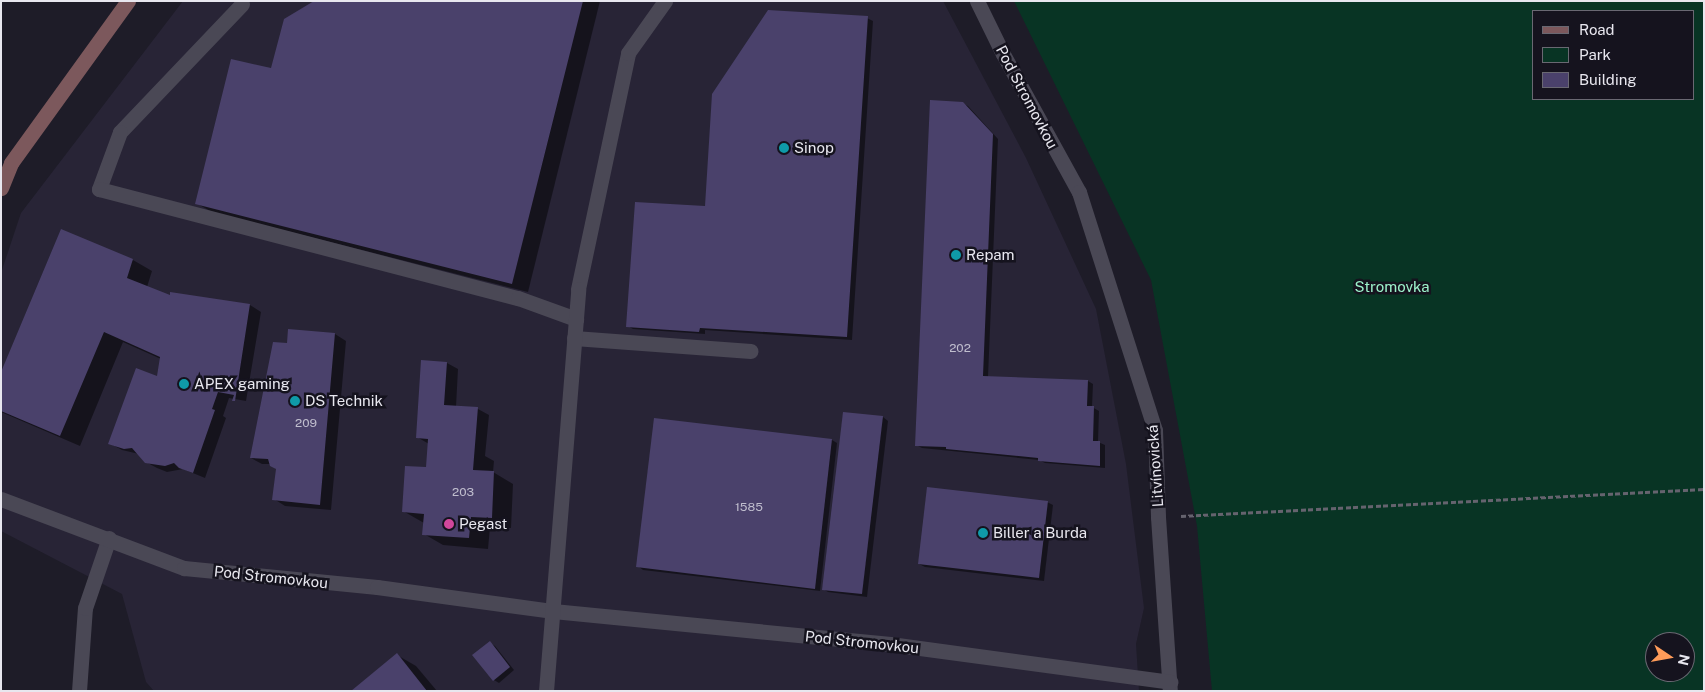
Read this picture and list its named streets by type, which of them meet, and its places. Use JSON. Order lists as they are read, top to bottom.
{
  "streets": {
    "street": ["Pod Stromovkou", "Litvínovická"]
  },
  "crossings": [
    ["Pod Stromovkou", "Litvínovická"]
  ],
  "parks": ["Stromovka"],
  "places": [
    "Sinop",
    "Repam",
    "APEX gaming",
    "DS Technik",
    "Pegast",
    "Biller a Burda"
  ],
  "house_numbers": [
    "202",
    "209",
    "203",
    "1585"
  ],
  "legend": ["Road", "Park", "Building"],
  "north": "right"
}
